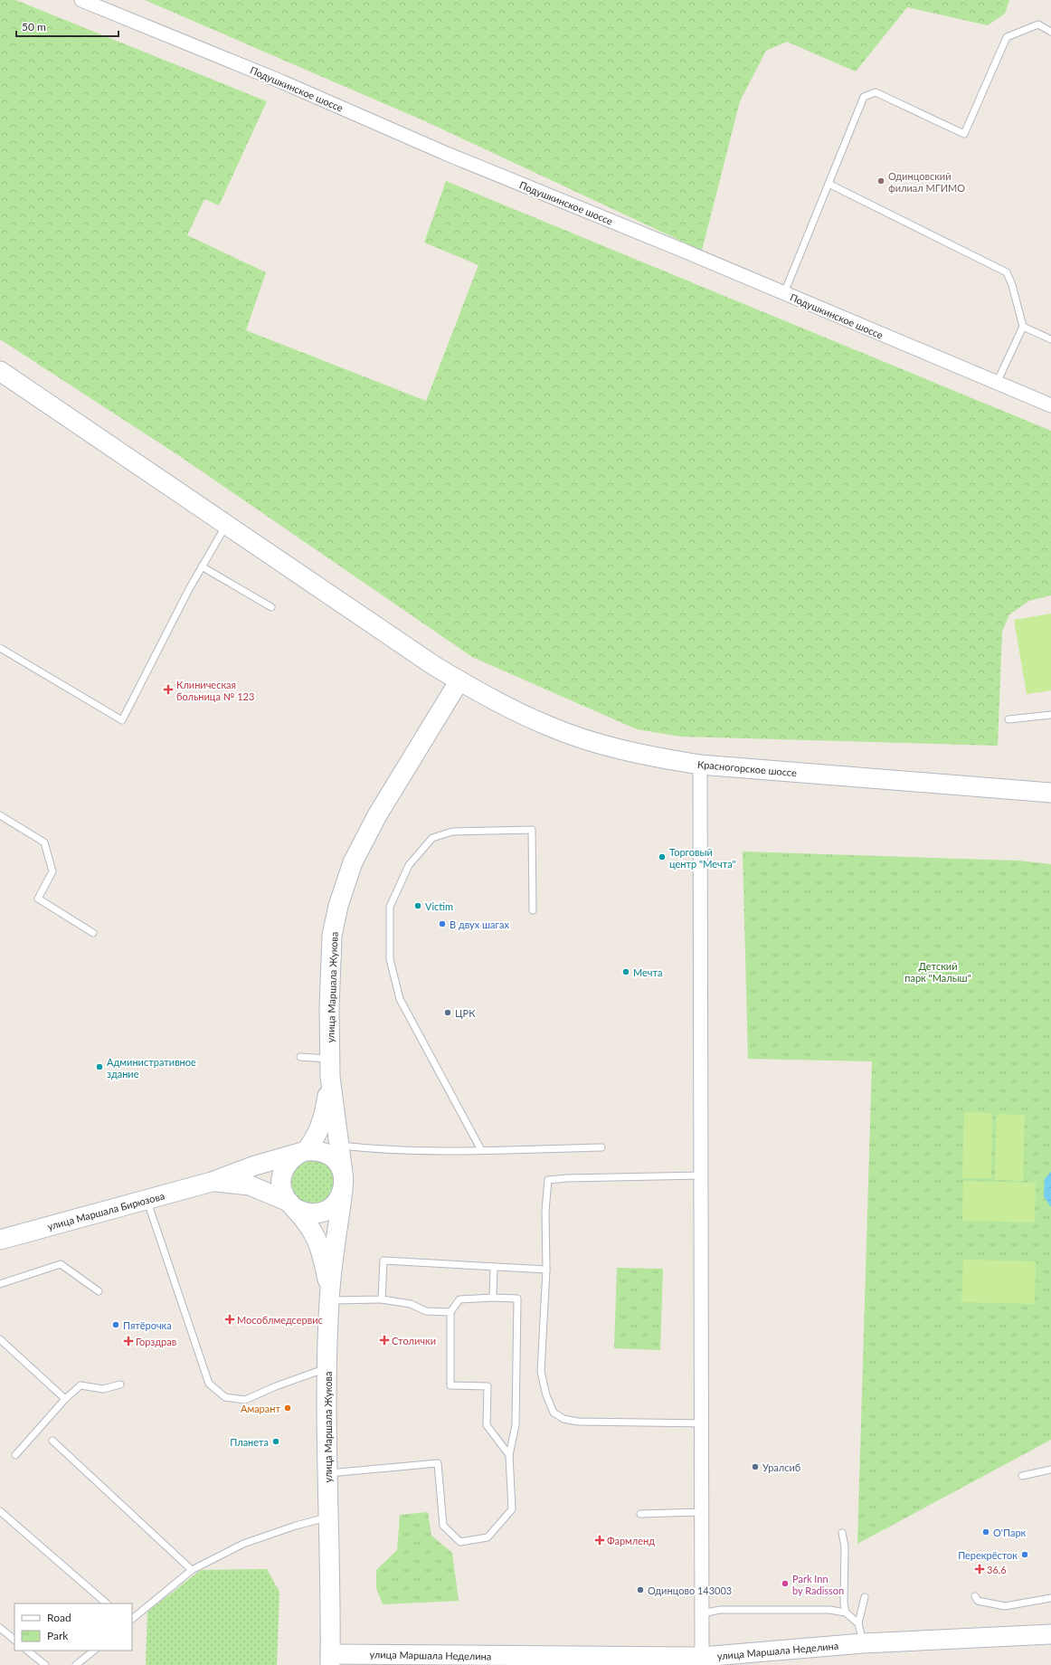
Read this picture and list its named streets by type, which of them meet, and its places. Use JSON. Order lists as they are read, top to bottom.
{
  "streets": {
    "street": [
      "Подушкинское шоссе",
      "Красногорское шоссе",
      "улица Маршала Жукова",
      "улица Маршала Бирюзова",
      "улица Маршала Неделина"
    ]
  },
  "crossings": [
    ["Красногорское шоссе", "улица Маршала Жукова"],
    ["улица Маршала Жукова", "улица Маршала Бирюзова"],
    ["улица Маршала Жукова", "улица Маршала Неделина"]
  ],
  "parks": ["Детский парк \"Малыш\""],
  "places": {
    "other": [
      "Одинцовский филиал МГИМО",
      "Торговый центр \"Мечта\"",
      "Victim",
      "В двух шагах",
      "Мечта",
      "ЦРК",
      "Административное здание",
      "Пятёрочка",
      "Амарант",
      "Планета",
      "Уралсиб",
      "О'Парк",
      "Перекрёсток",
      "Park Inn by Radisson",
      "Одинцово 143003"
    ],
    "health": [
      "Клиническая больница № 123",
      "Мособлмедсервис",
      "Столички",
      "Горздрав",
      "Фармленд",
      "36,6"
    ]
  },
  "legend": ["Road", "Park"],
  "scale_bar": "50 m"
}
